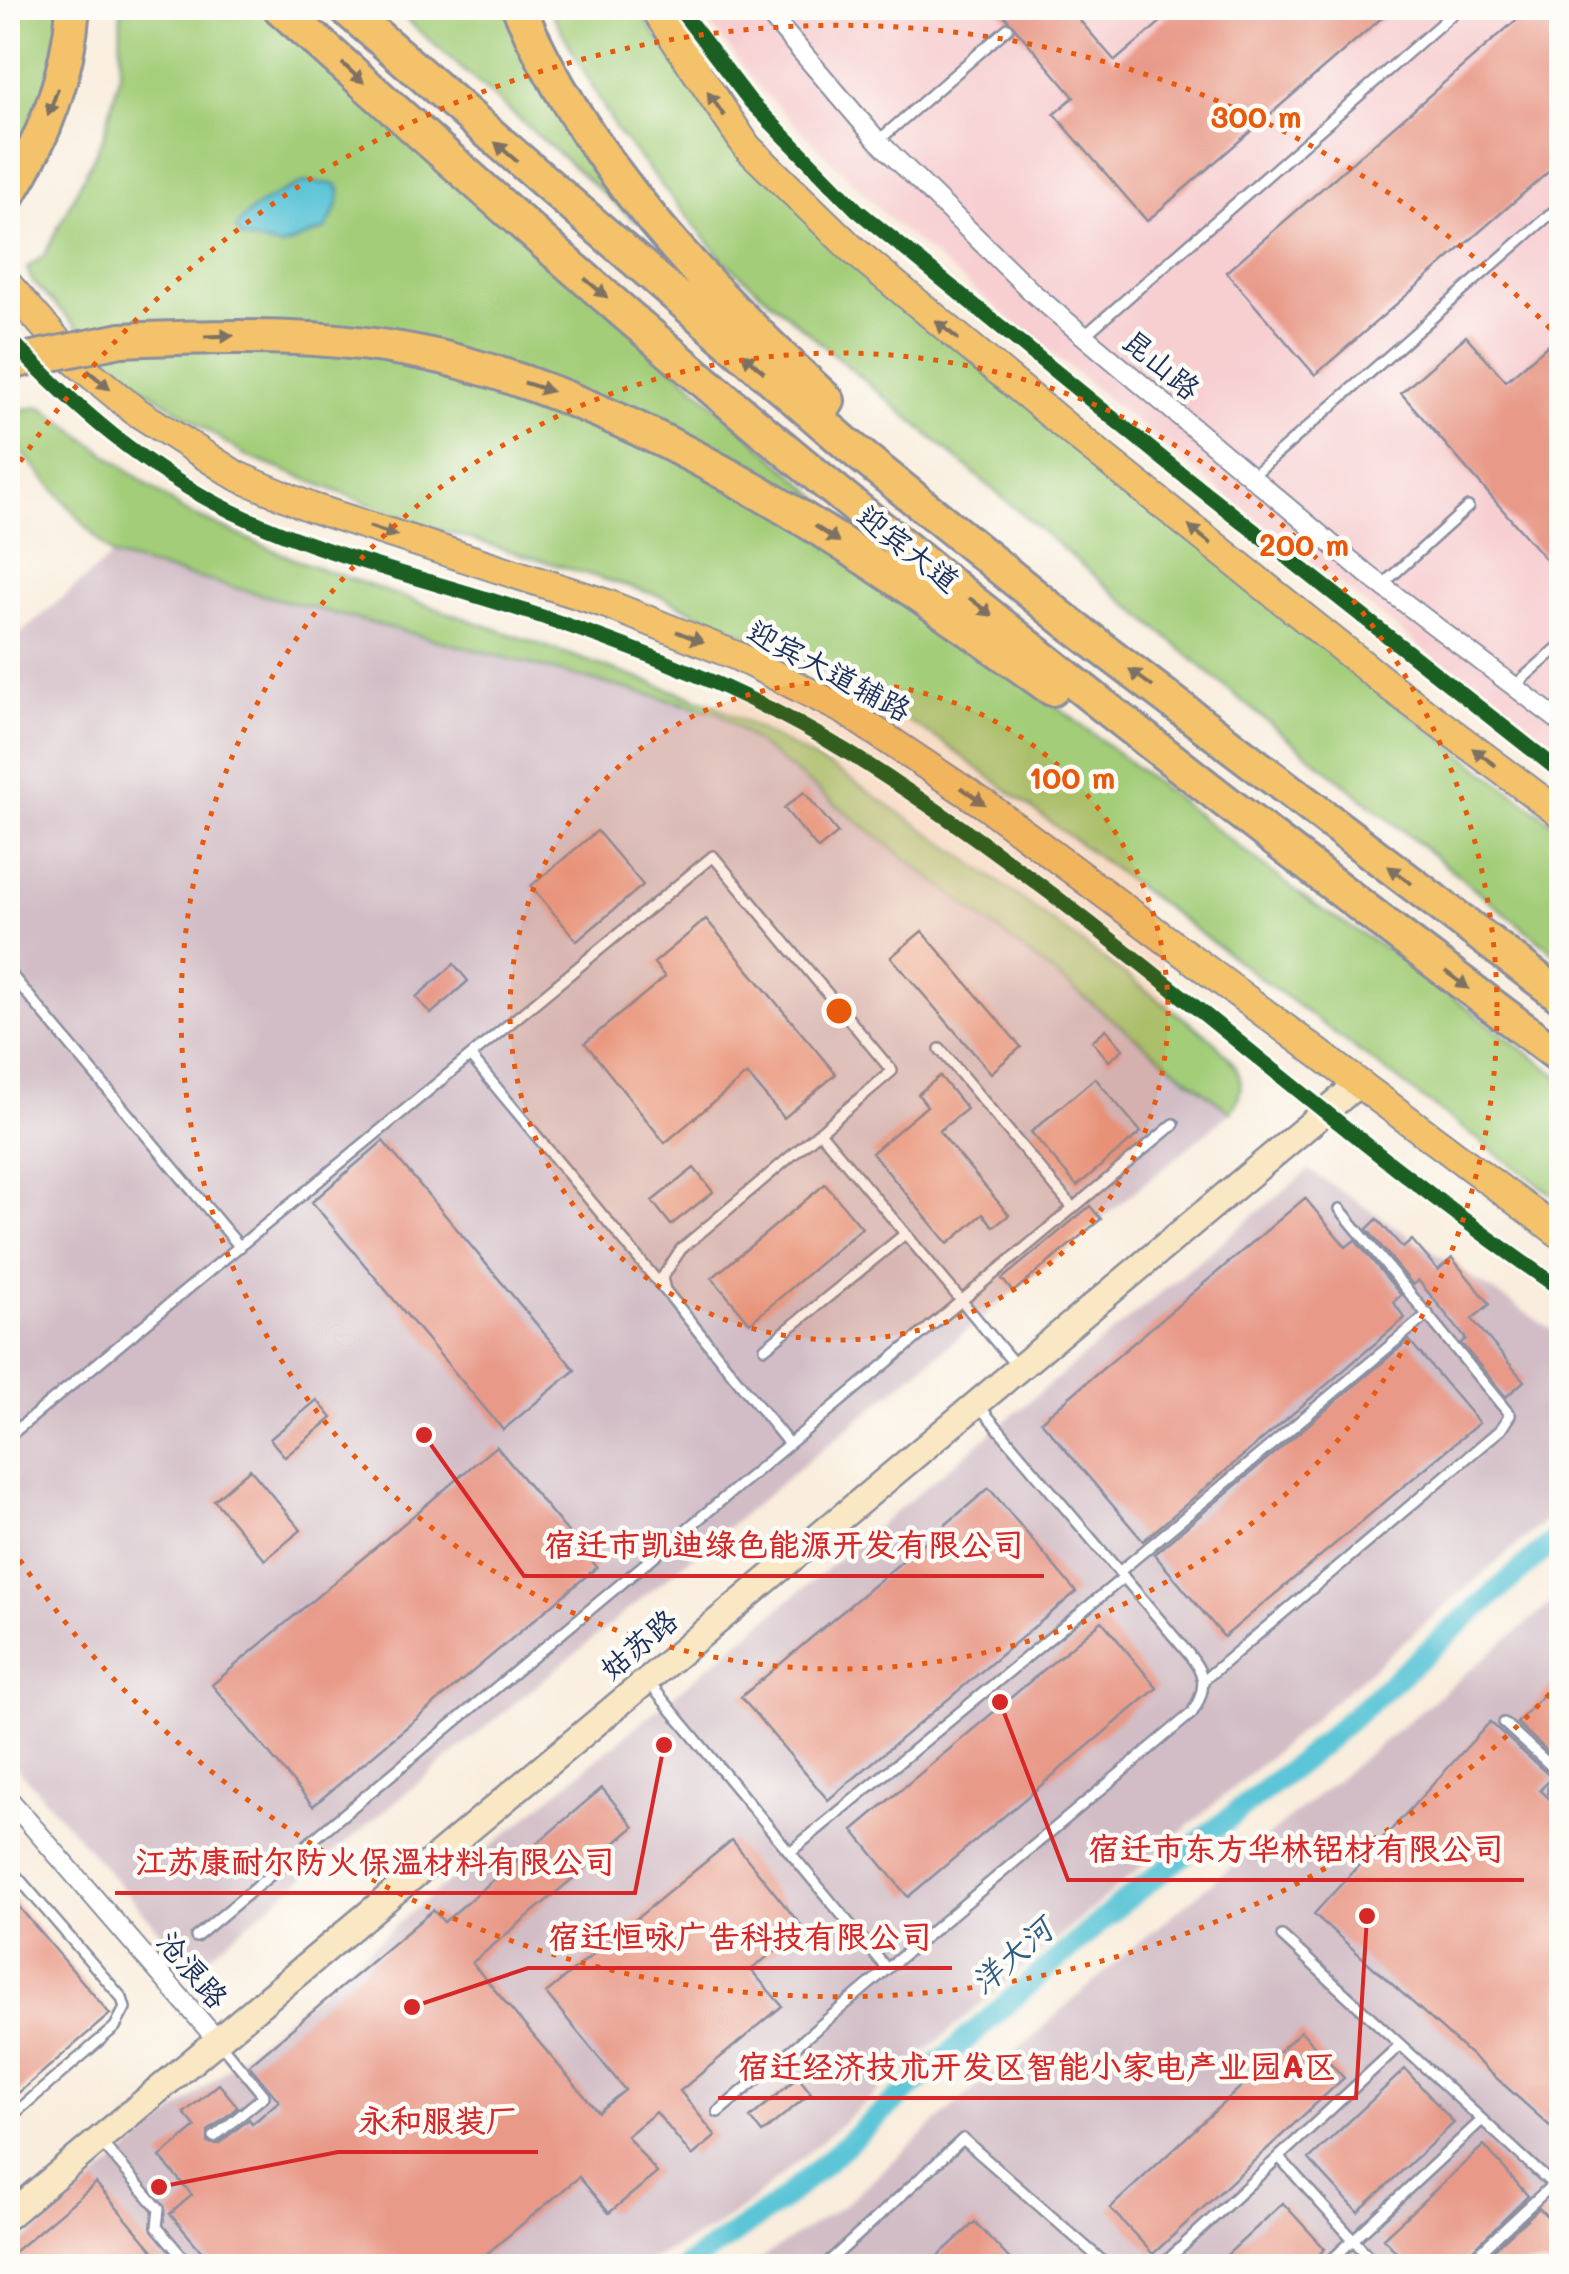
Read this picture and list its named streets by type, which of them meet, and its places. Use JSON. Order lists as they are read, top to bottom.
{
  "streets": {
    "highway": ["迎宾大道"],
    "main road": ["迎宾大道辅路"],
    "street": ["昆山路", "姑苏路", "沧浪路"]
  },
  "crossings": [
    ["迎宾大道辅路", "姑苏路"],
    ["姑苏路", "沧浪路"]
  ],
  "one_way": ["迎宾大道辅路"],
  "water": ["洋大河"],
  "places": [
    "宿迁市凯迪绿色能源开发有限公司",
    "宿迁市东方华林铝材有限公司",
    "江苏康耐尔防火保温材料有限公司",
    "宿迁经济技术开发区智能小家电产业园A区",
    "宿迁恒咏广告科技有限公司",
    "永和服装厂"
  ],
  "rings": ["300 m", "200 m", "100 m"]
}
